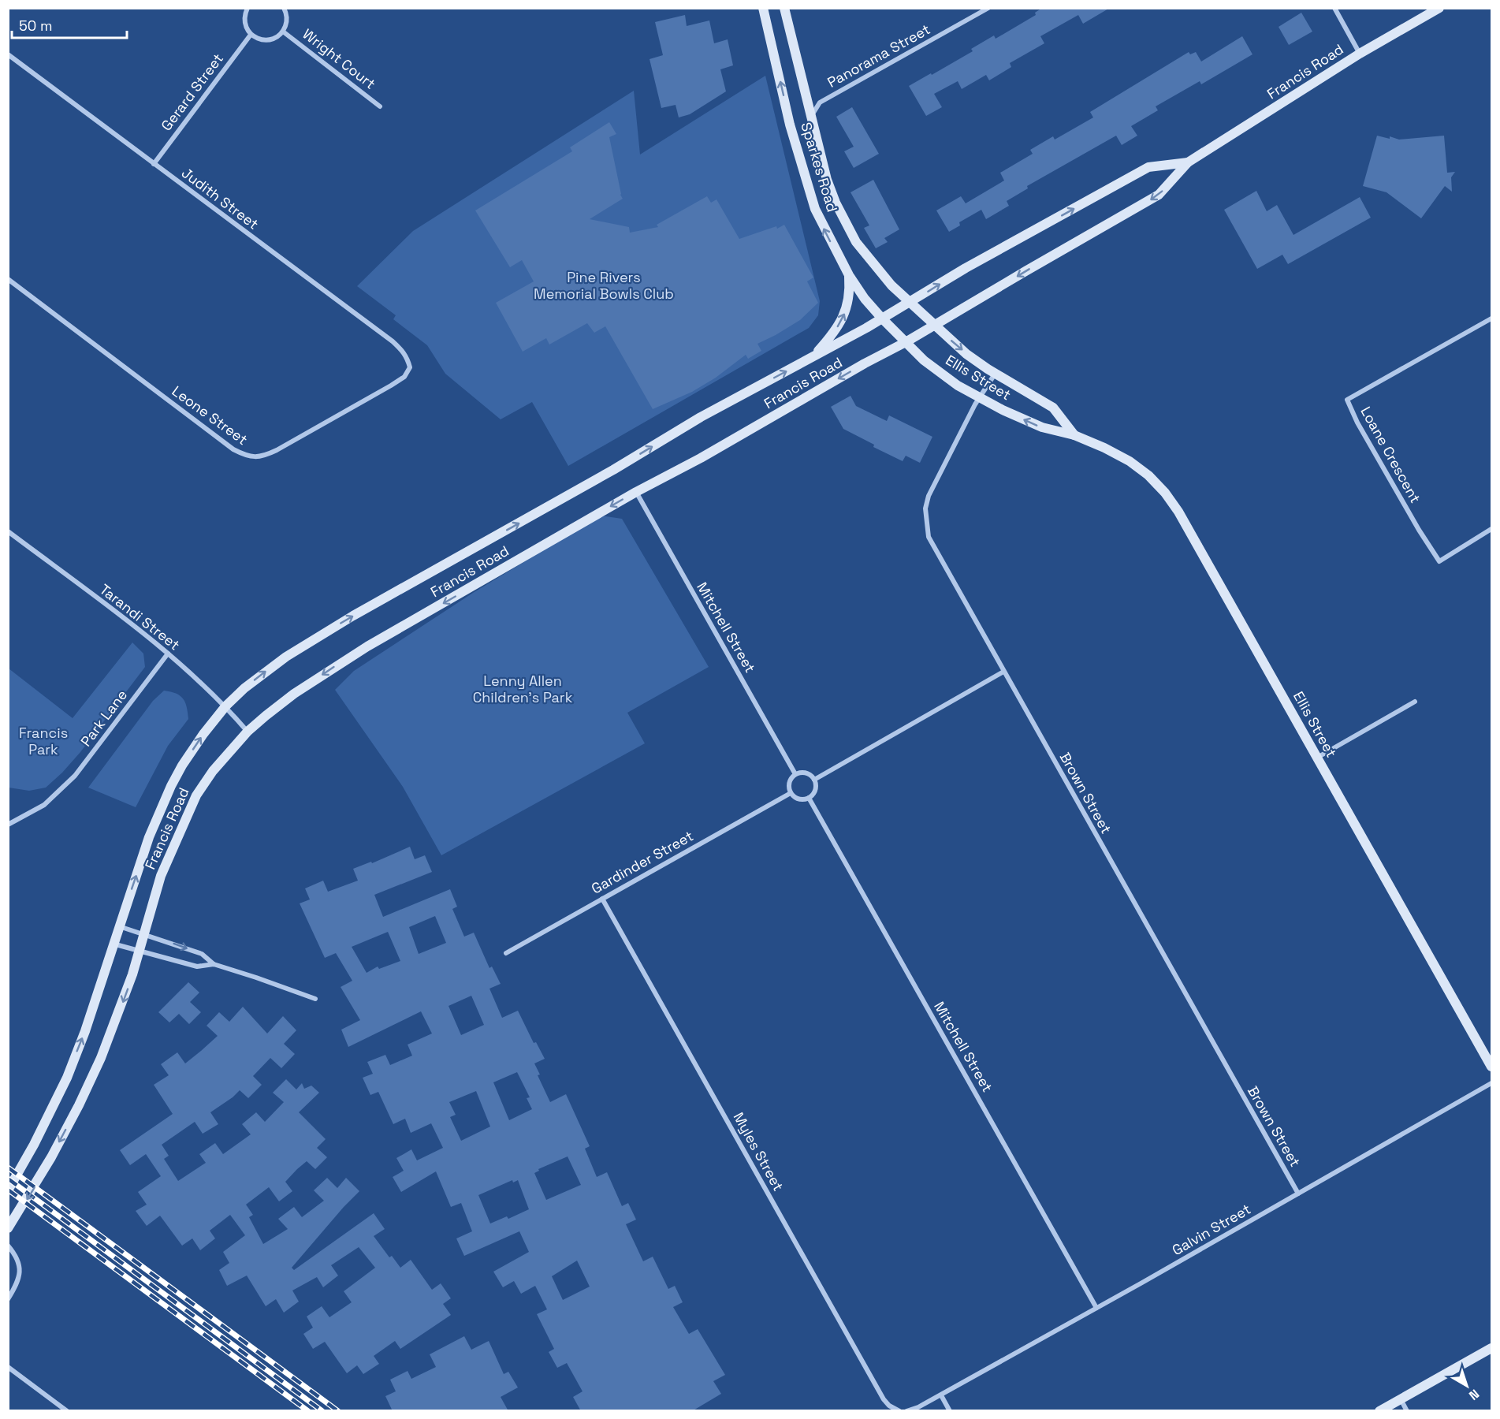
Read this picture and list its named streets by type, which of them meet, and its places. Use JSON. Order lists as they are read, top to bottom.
{
  "streets": {
    "main road": ["Francis Road", "Sparkes Road", "Ellis Street"],
    "street": [
      "Panorama Street",
      "Wright Court",
      "Gerard Street",
      "Judith Street",
      "Leone Street",
      "Loane Crescent",
      "Tarandi Street",
      "Mitchell Street",
      "Park Lane",
      "Brown Street",
      "Gardinder Street",
      "Myles Street",
      "Galvin Street"
    ]
  },
  "crossings": [
    ["Panorama Street", "Sparkes Road"],
    ["Francis Road", "Sparkes Road"],
    ["Francis Road", "Ellis Street"],
    ["Francis Road", "Tarandi Street"],
    ["Francis Road", "Mitchell Street"],
    ["Gerard Street", "Judith Street"],
    ["Sparkes Road", "Ellis Street"],
    ["Judith Street", "Leone Street"],
    ["Ellis Street", "Brown Street"],
    ["Tarandi Street", "Park Lane"],
    ["Mitchell Street", "Gardinder Street"],
    ["Mitchell Street", "Galvin Street"],
    ["Brown Street", "Galvin Street"],
    ["Gardinder Street", "Myles Street"]
  ],
  "parks": ["Pine Rivers Memorial Bowls Club", "Lenny Allen Children's Park", "Francis Park"],
  "scale_bar": "50 m",
  "north": "bottom right"
}
